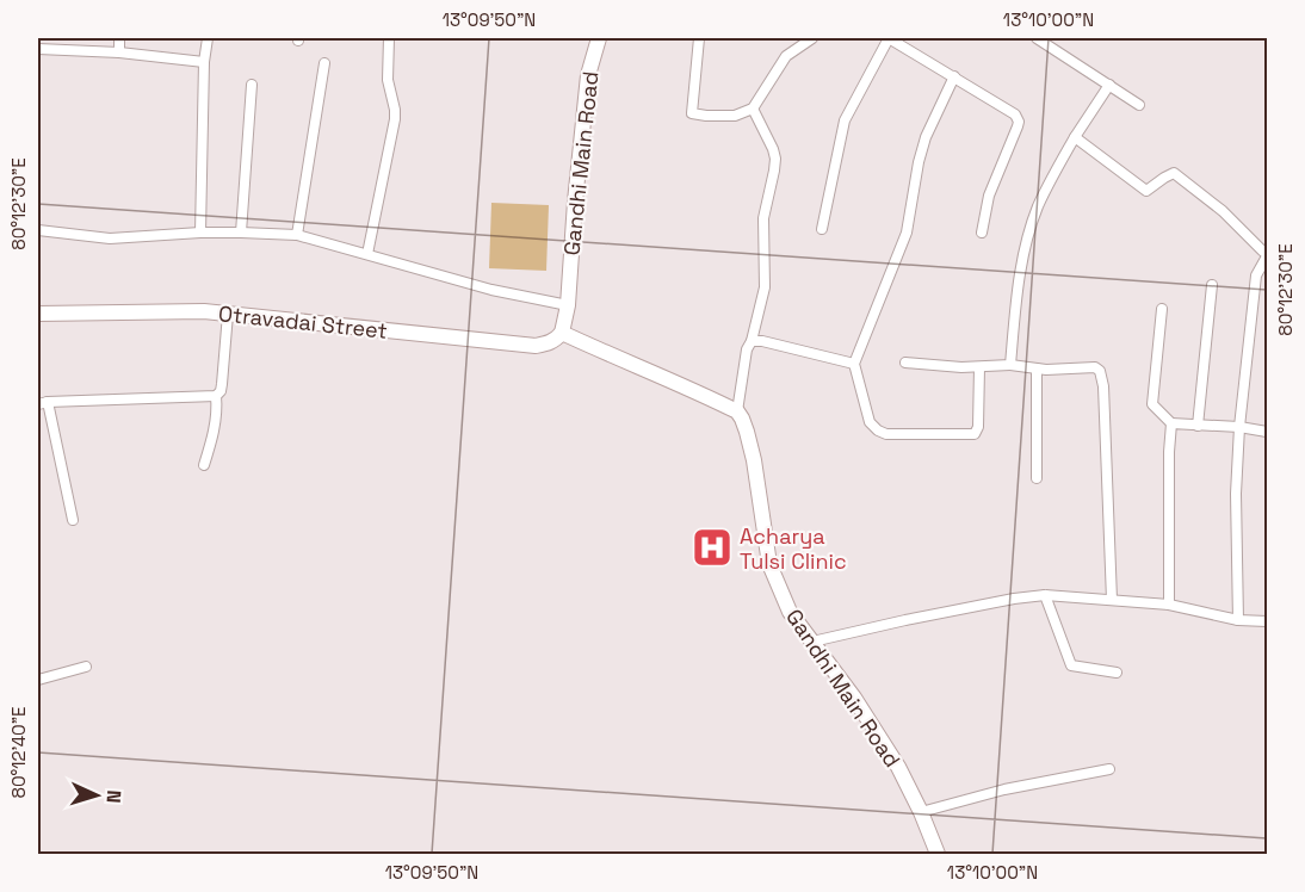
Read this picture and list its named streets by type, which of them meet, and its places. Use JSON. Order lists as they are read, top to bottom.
{
  "streets": {
    "street": ["Gandhi Main Road", "Otravadai Street"]
  },
  "crossings": [
    ["Gandhi Main Road", "Otravadai Street"]
  ],
  "places": {
    "hospital": ["Acharya Tulsi Clinic"]
  },
  "north": "right",
  "coordinates": [
    "13°09'50\"N",
    "13°10'00\"N",
    "80°12'30\"E",
    "80°12'40\"E"
  ]
}
